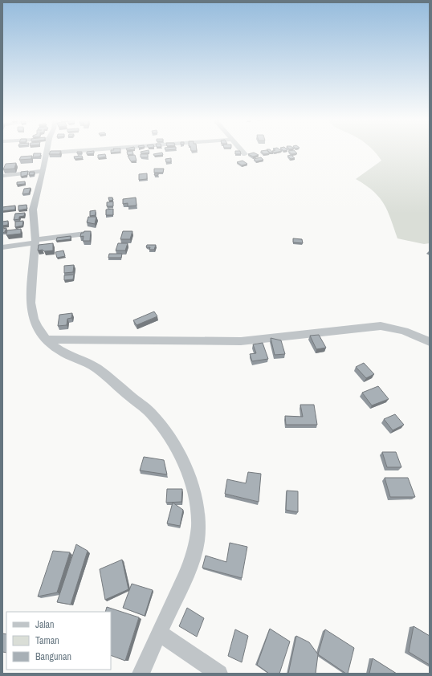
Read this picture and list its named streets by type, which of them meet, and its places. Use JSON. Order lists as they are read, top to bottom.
{
  "legend": ["Jalan", "Taman", "Bangunan"]
}
